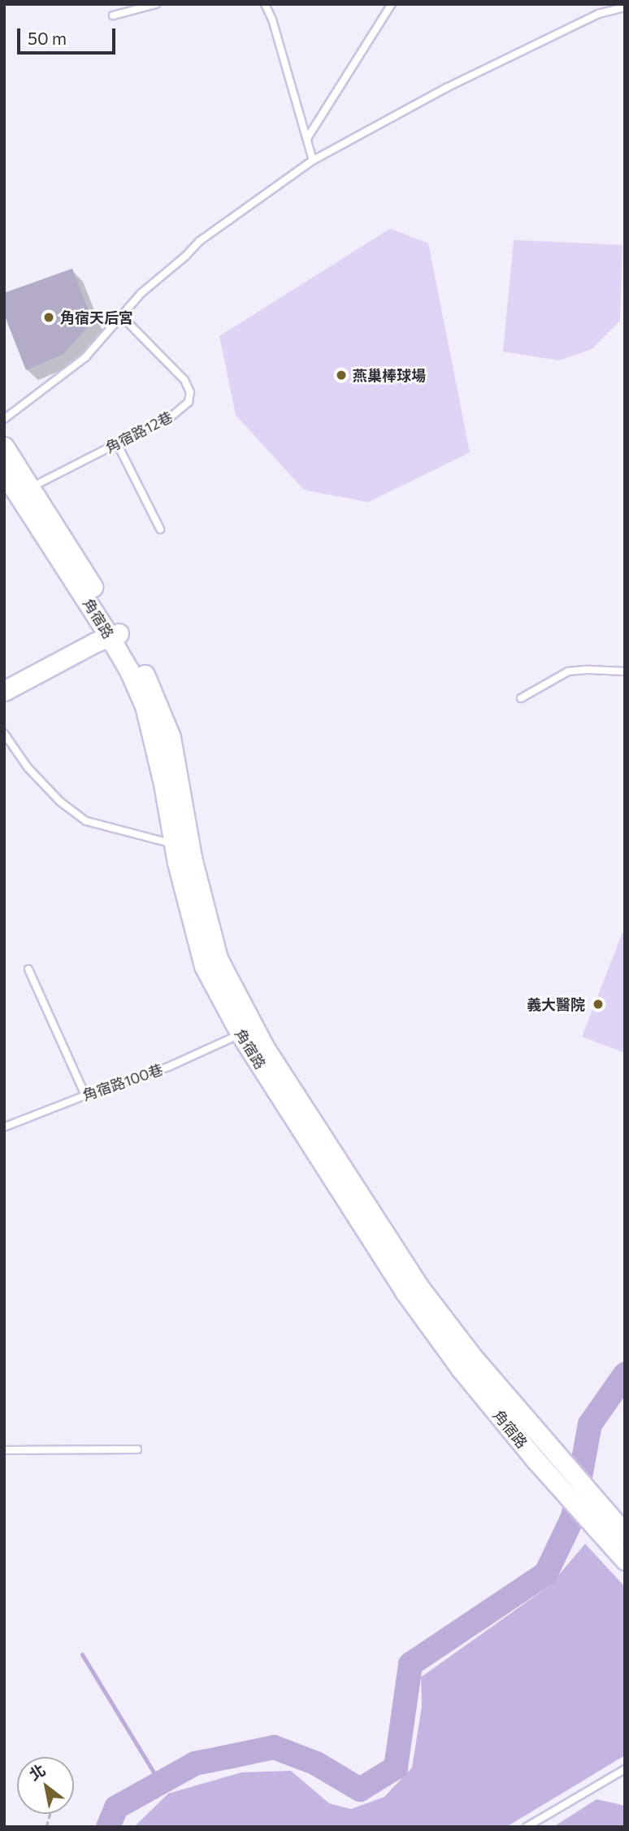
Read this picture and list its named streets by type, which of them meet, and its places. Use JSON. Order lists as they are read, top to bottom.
{
  "streets": {
    "main road": ["角宿路"],
    "lane": ["角宿路12巷", "角宿路100巷"]
  },
  "crossings": [
    ["角宿路12巷", "角宿路"],
    ["角宿路", "角宿路100巷"]
  ],
  "places": ["角宿天后宮", "燕巢棒球場", "義大醫院"],
  "scale_bar": "50 m",
  "north": "top left"
}
